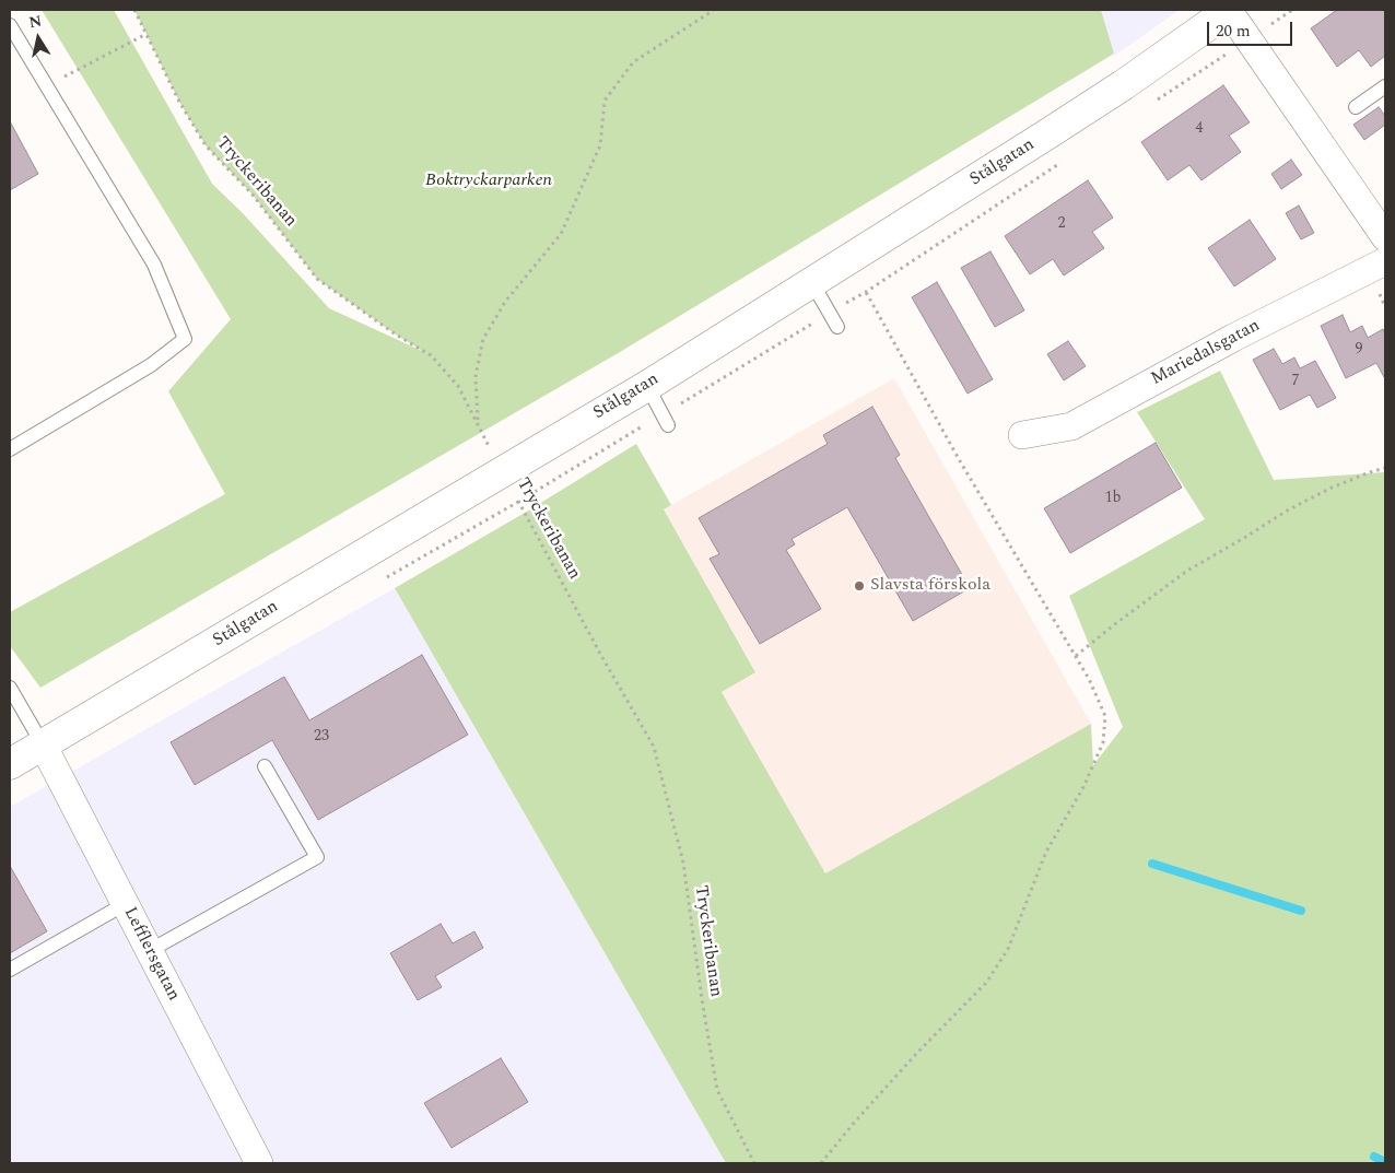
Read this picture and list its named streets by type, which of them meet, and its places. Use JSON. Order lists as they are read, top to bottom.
{
  "streets": {
    "street": ["Stålgatan", "Mariedalsgatan", "Lefflersgatan"],
    "path": ["Tryckeribanan"]
  },
  "crossings": [
    ["Stålgatan", "Tryckeribanan"],
    ["Stålgatan", "Lefflersgatan"]
  ],
  "parks": ["Boktryckarparken"],
  "places": ["Slavsta förskola"],
  "house_numbers": [
    "4",
    "2",
    "9",
    "7",
    "1b",
    "23"
  ],
  "scale_bar": "20 m",
  "north": "top"
}
